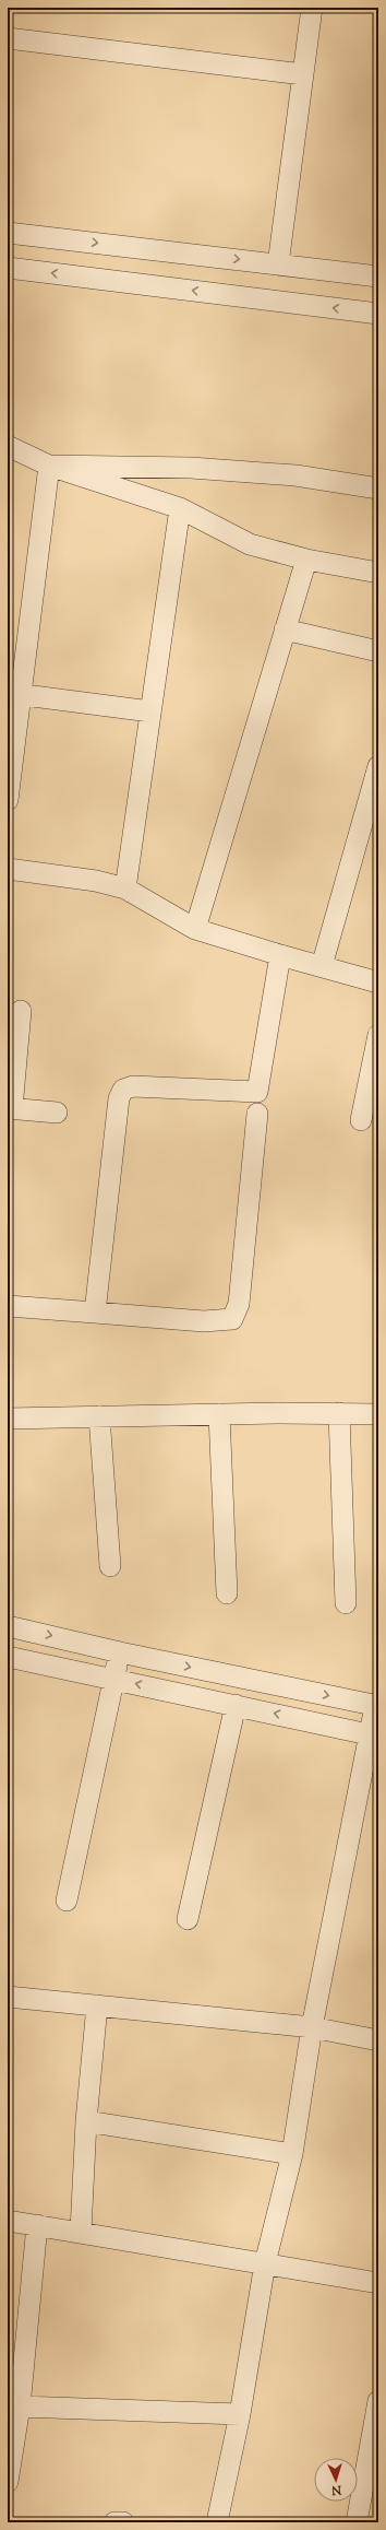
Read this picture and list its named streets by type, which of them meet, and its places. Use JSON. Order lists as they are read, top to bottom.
{
  "north": "bottom"
}
